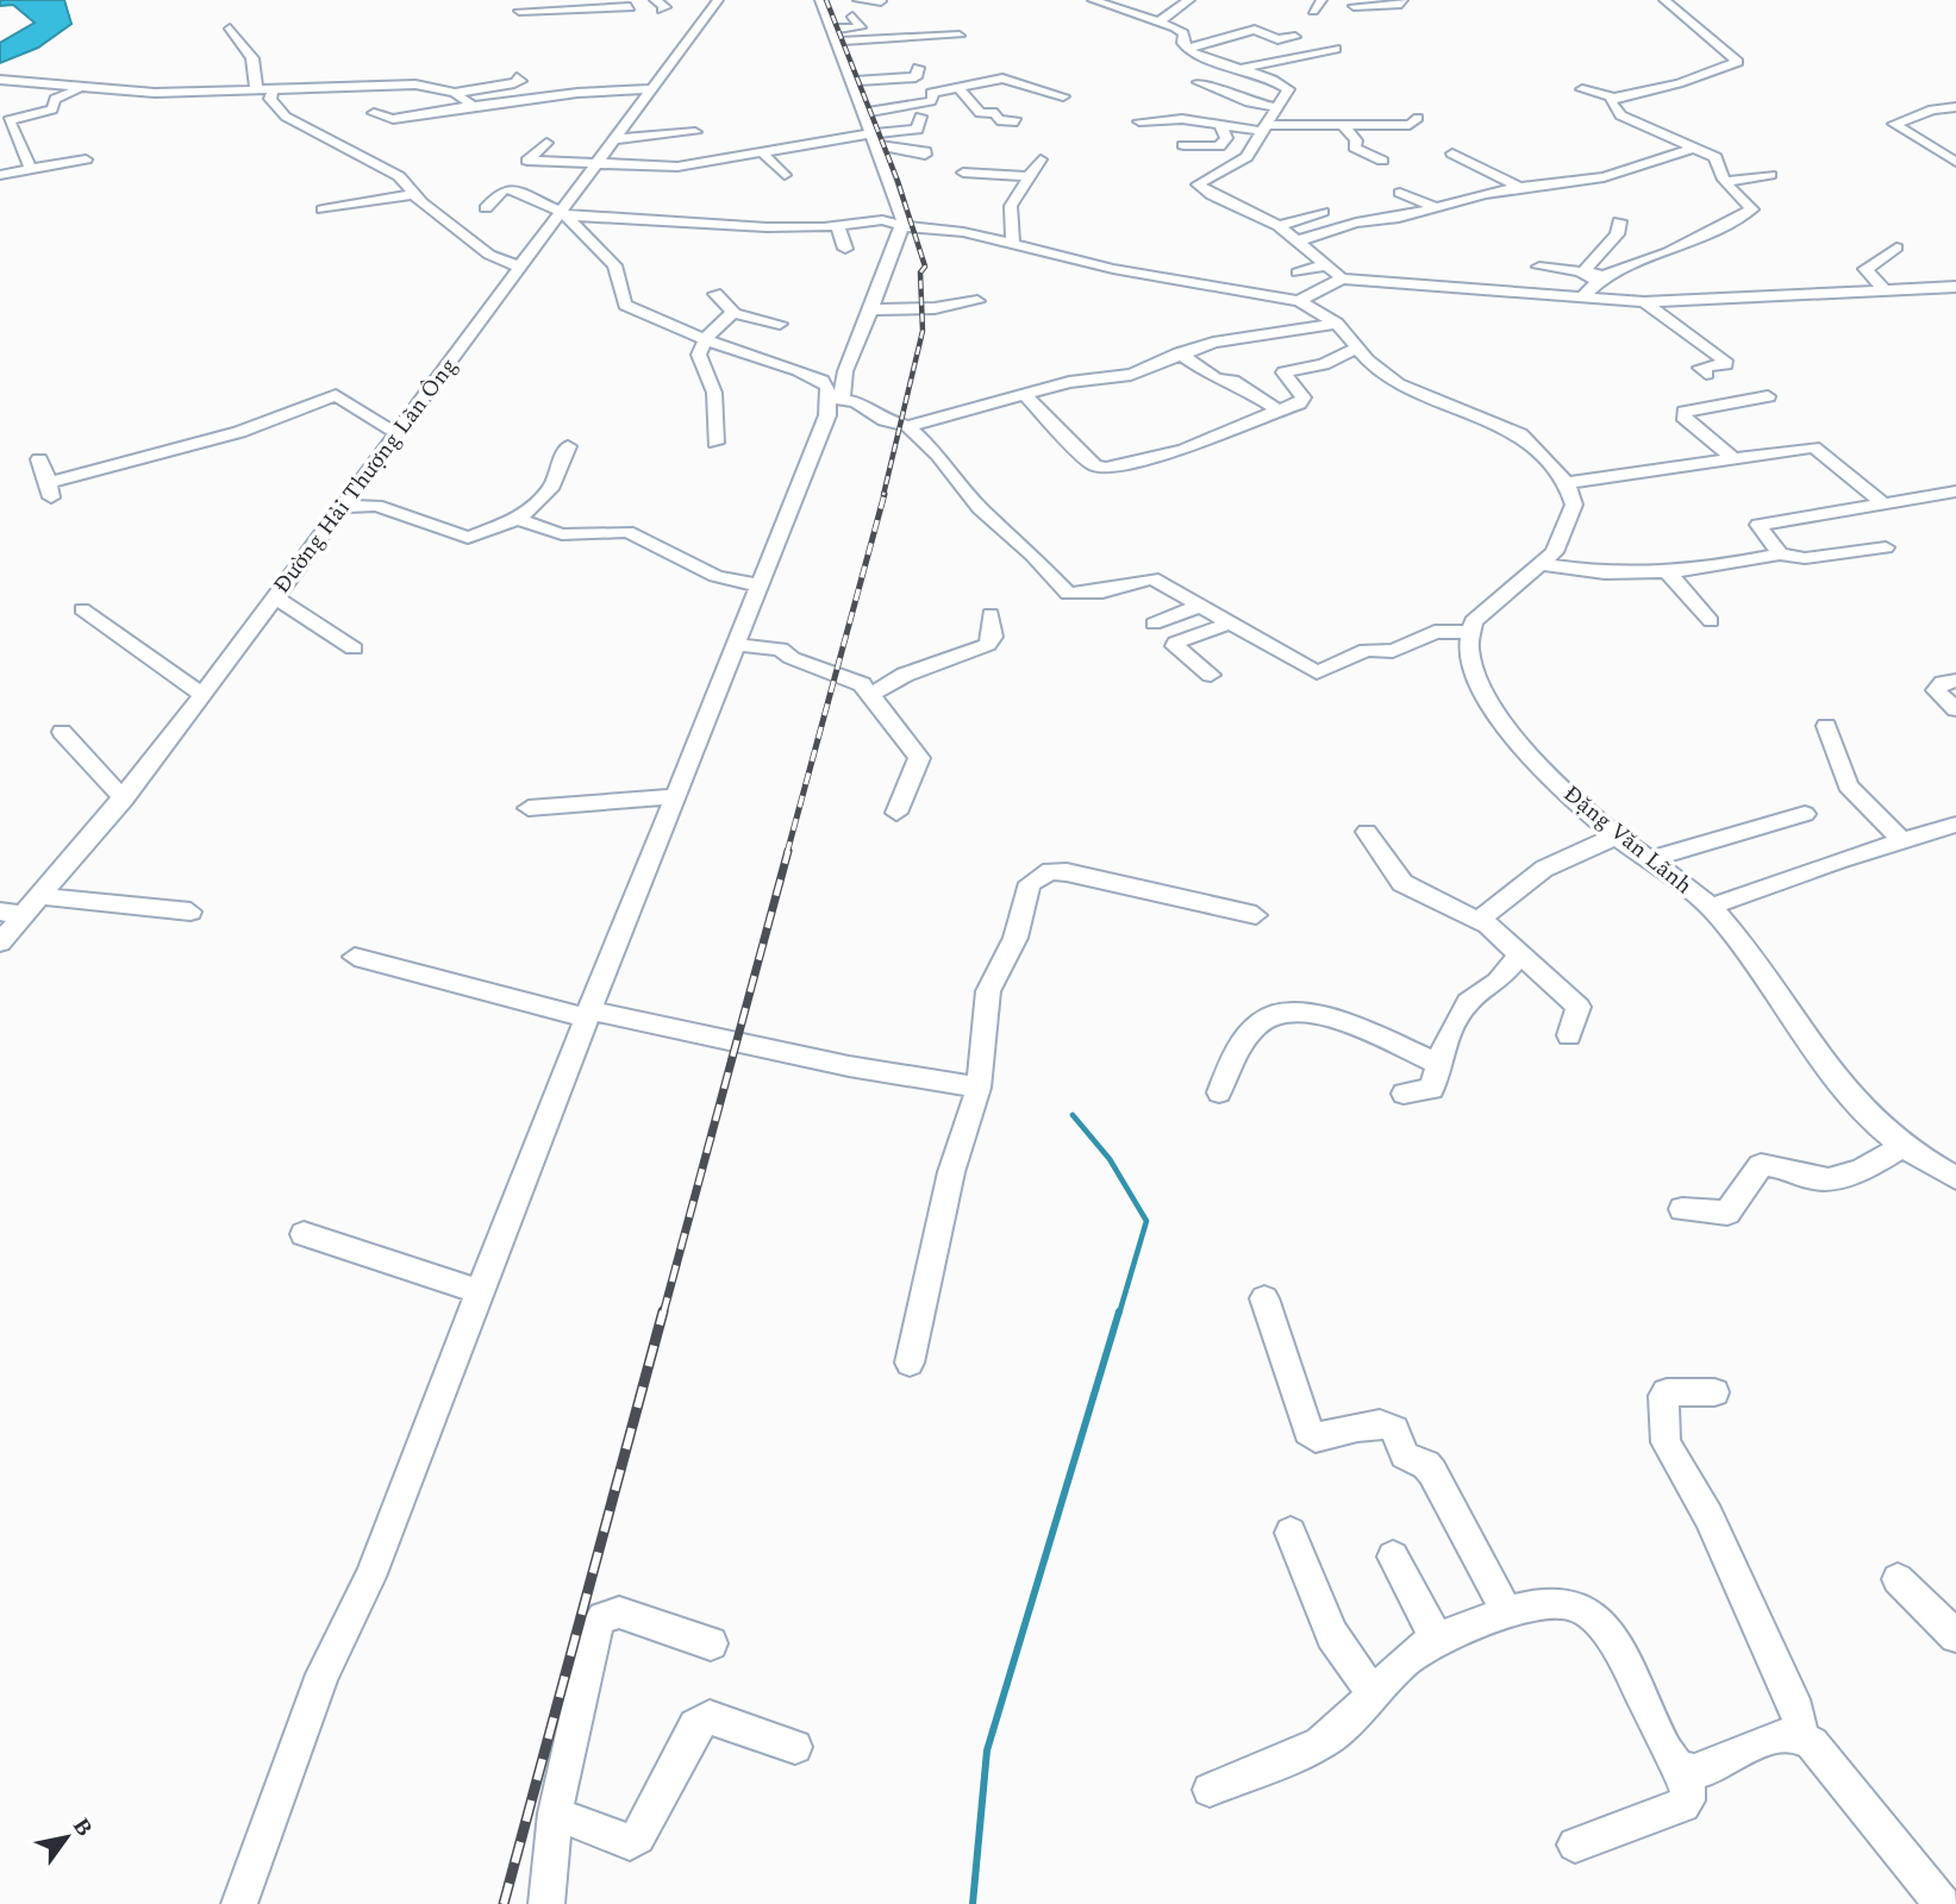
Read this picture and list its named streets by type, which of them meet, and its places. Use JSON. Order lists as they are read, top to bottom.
{
  "streets": {
    "street": ["Đường Hải Thượng Lãn Ông", "Đặng Văn Lãnh"]
  },
  "north": "top right"
}
